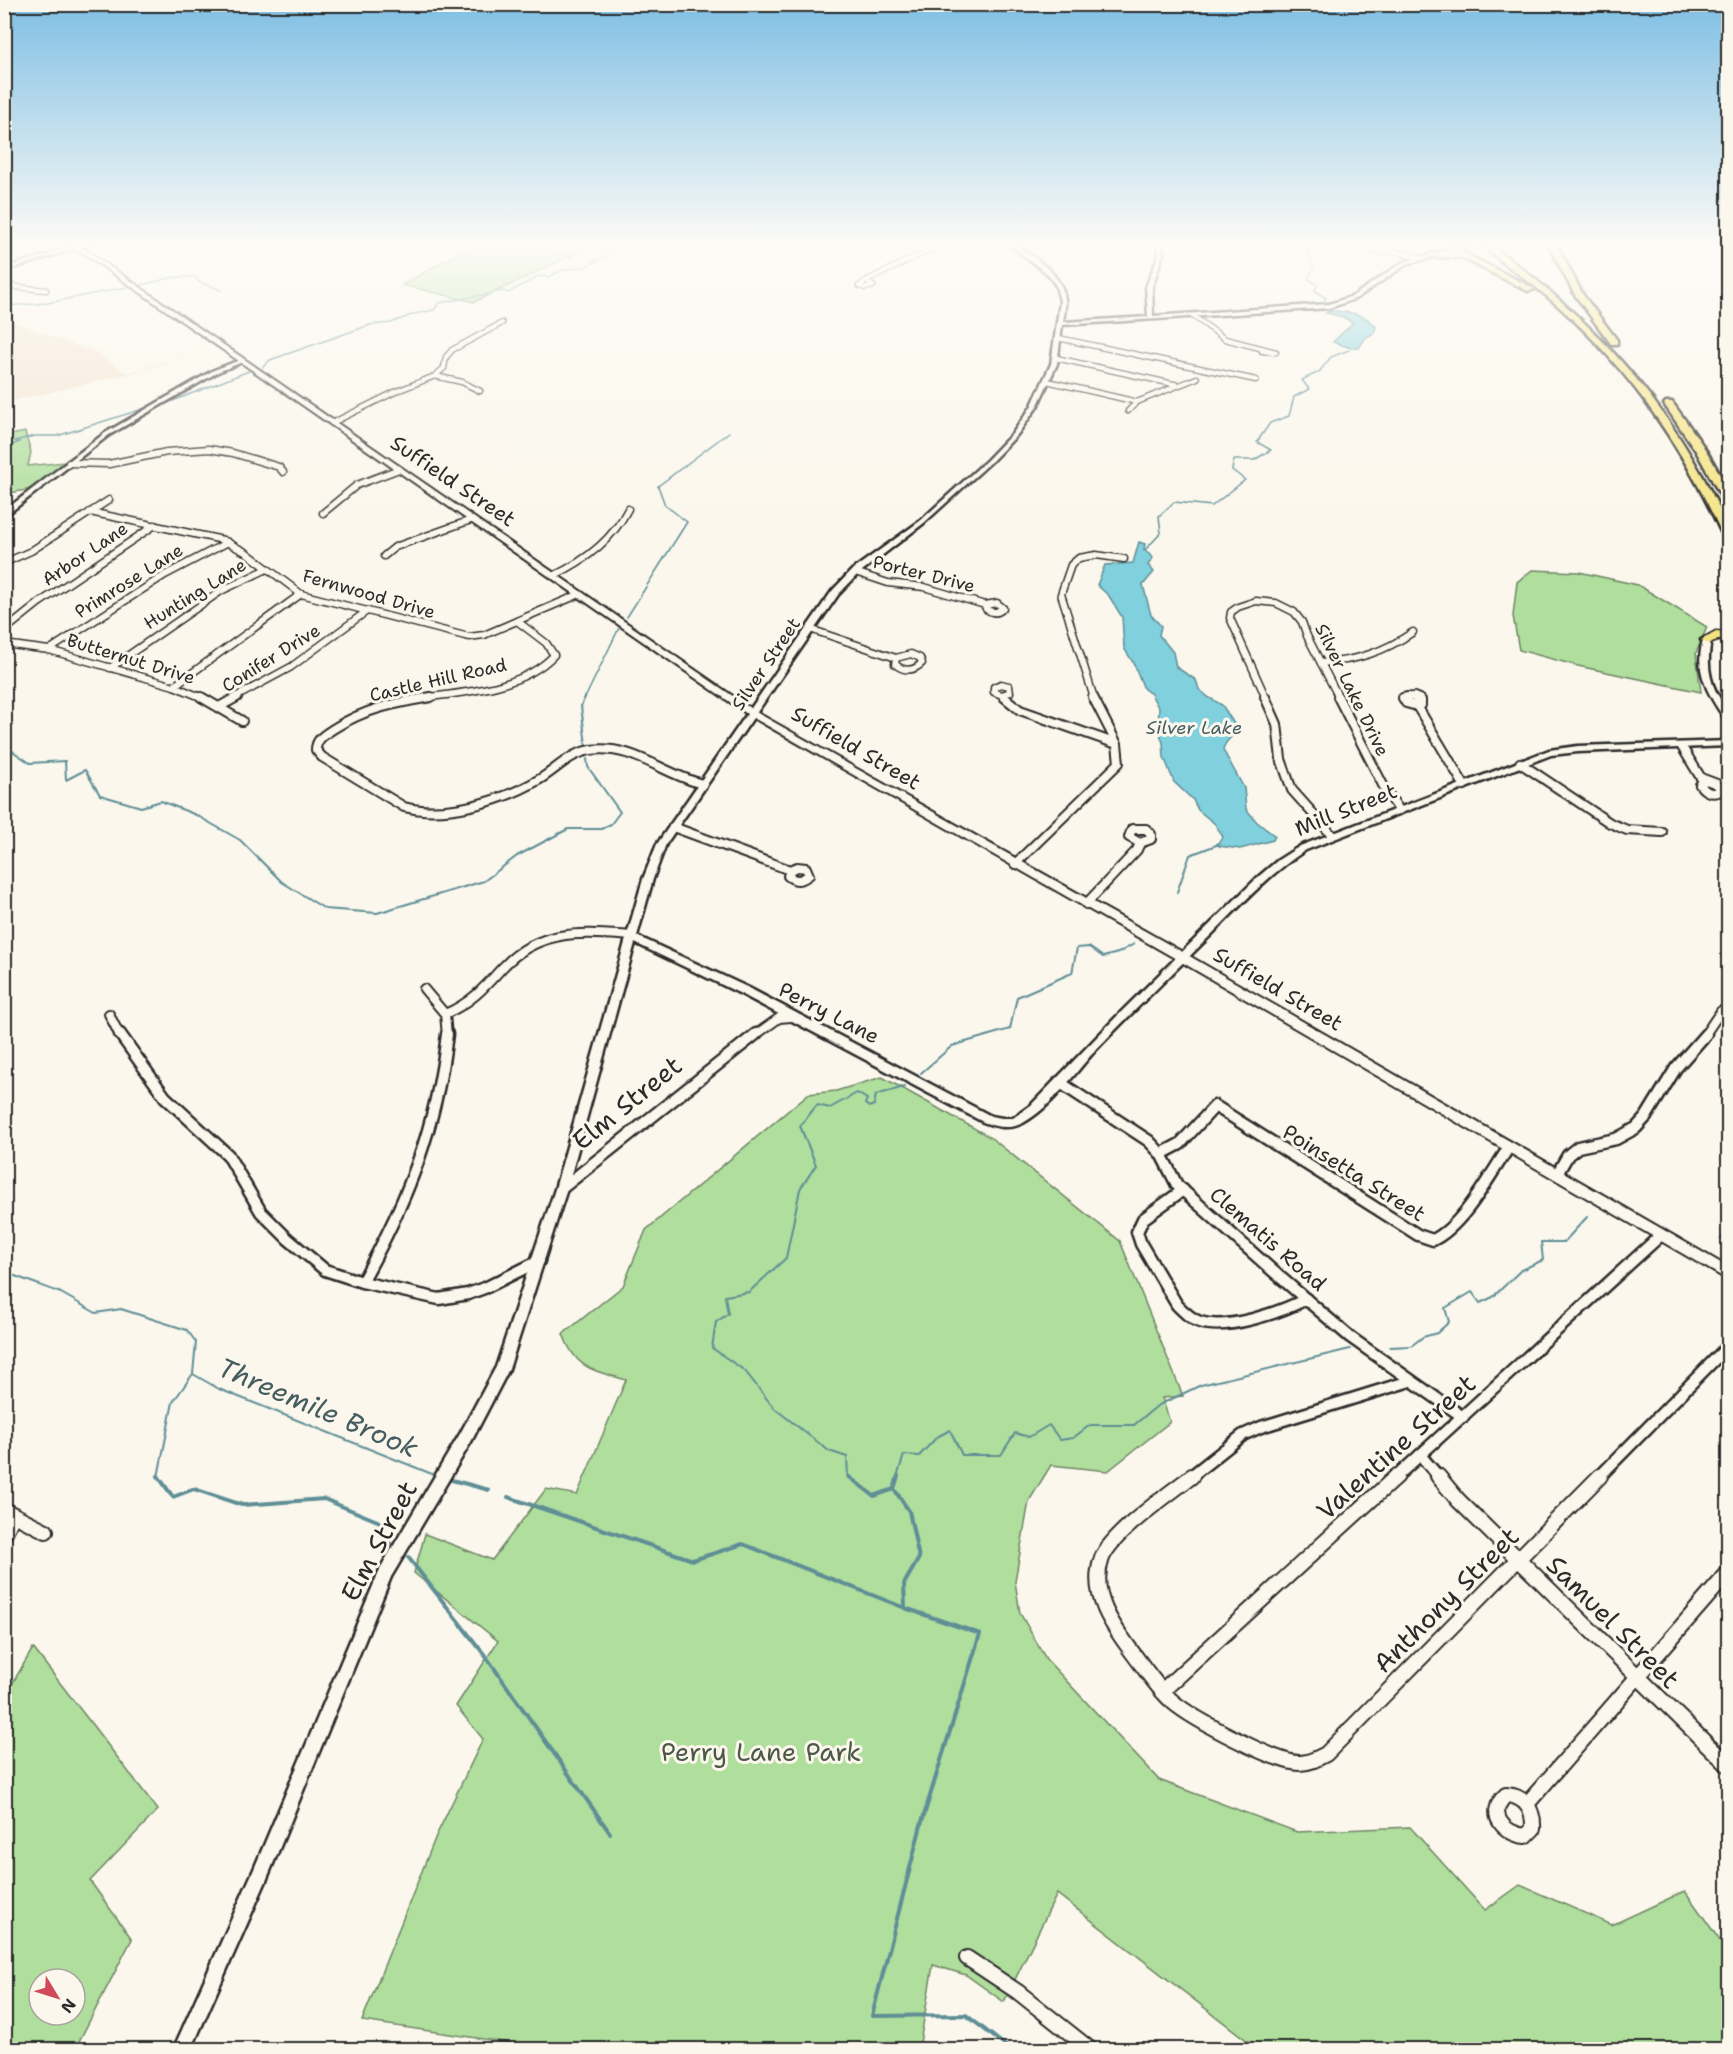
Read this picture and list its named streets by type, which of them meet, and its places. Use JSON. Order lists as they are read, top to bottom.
{
  "streets": {
    "main road": ["Suffield Street"],
    "street": [
      "Arbor Lane",
      "Porter Drive",
      "Primrose Lane",
      "Hunting Lane",
      "Fernwood Drive",
      "Conifer Drive",
      "Butternut Drive",
      "Silver Street",
      "Castle Hill Road",
      "Silver Lake Drive",
      "Mill Street",
      "Perry Lane",
      "Elm Street",
      "Poinsetta Street",
      "Clematis Road",
      "Valentine Street",
      "Anthony Street",
      "Samuel Street"
    ]
  },
  "crossings": [
    ["Suffield Street", "Silver Street"],
    ["Suffield Street", "Mill Street"],
    ["Suffield Street", "Poinsetta Street"],
    ["Suffield Street", "Valentine Street"],
    ["Arbor Lane", "Fernwood Drive"],
    ["Porter Drive", "Silver Street"],
    ["Primrose Lane", "Fernwood Drive"],
    ["Primrose Lane", "Butternut Drive"],
    ["Hunting Lane", "Fernwood Drive"],
    ["Hunting Lane", "Butternut Drive"],
    ["Fernwood Drive", "Conifer Drive"],
    ["Fernwood Drive", "Castle Hill Road"],
    ["Conifer Drive", "Butternut Drive"],
    ["Silver Street", "Castle Hill Road"],
    ["Silver Street", "Perry Lane"],
    ["Silver Street", "Elm Street"],
    ["Silver Lake Drive", "Mill Street"],
    ["Mill Street", "Perry Lane"],
    ["Mill Street", "Clematis Road"],
    ["Perry Lane", "Elm Street"],
    ["Poinsetta Street", "Clematis Road"],
    ["Clematis Road", "Valentine Street"],
    ["Valentine Street", "Anthony Street"],
    ["Valentine Street", "Samuel Street"],
    ["Anthony Street", "Samuel Street"]
  ],
  "water": ["Silver Lake", "Threemile Brook"],
  "parks": ["Perry Lane Park"],
  "north": "bottom right"
}
